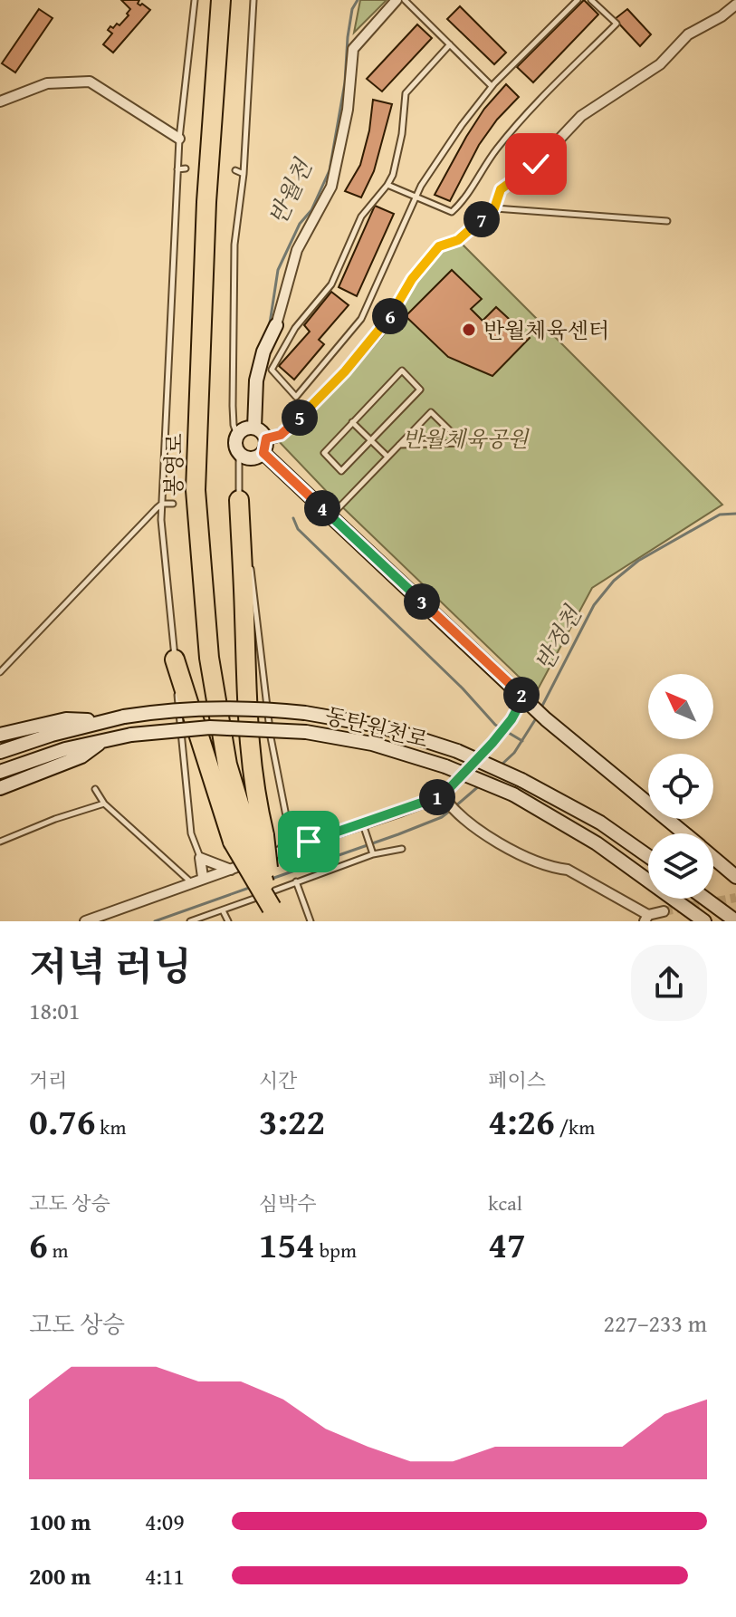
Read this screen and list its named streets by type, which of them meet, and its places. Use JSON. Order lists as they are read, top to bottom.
{
  "streets": {
    "highway": ["봉영로"],
    "main road": ["동탄원천로"]
  },
  "water": ["반월천", "반정천"],
  "parks": ["반월체육공원"],
  "places": ["반월체육센터"],
  "north": "top left",
  "page": {
    "pins": [
      "7",
      "6",
      "5",
      "4",
      "3",
      "2",
      "1"
    ],
    "heading": ["저녁 러닝", "18:01"],
    "stats": [
      ["거리", "0.76 km"],
      ["시간", "3:22"],
      ["페이스", "4:26 /km"],
      ["고도 상승", "6 m"],
      ["심박수", "154 bpm"],
      ["kcal", "47"]
    ],
    "chart": ["고도 상승", "227–233 m"],
    "list": [
      {
        "name": "100 m",
        "note": "4:09"
      },
      {
        "name": "200 m",
        "note": "4:11"
      }
    ]
  }
}
